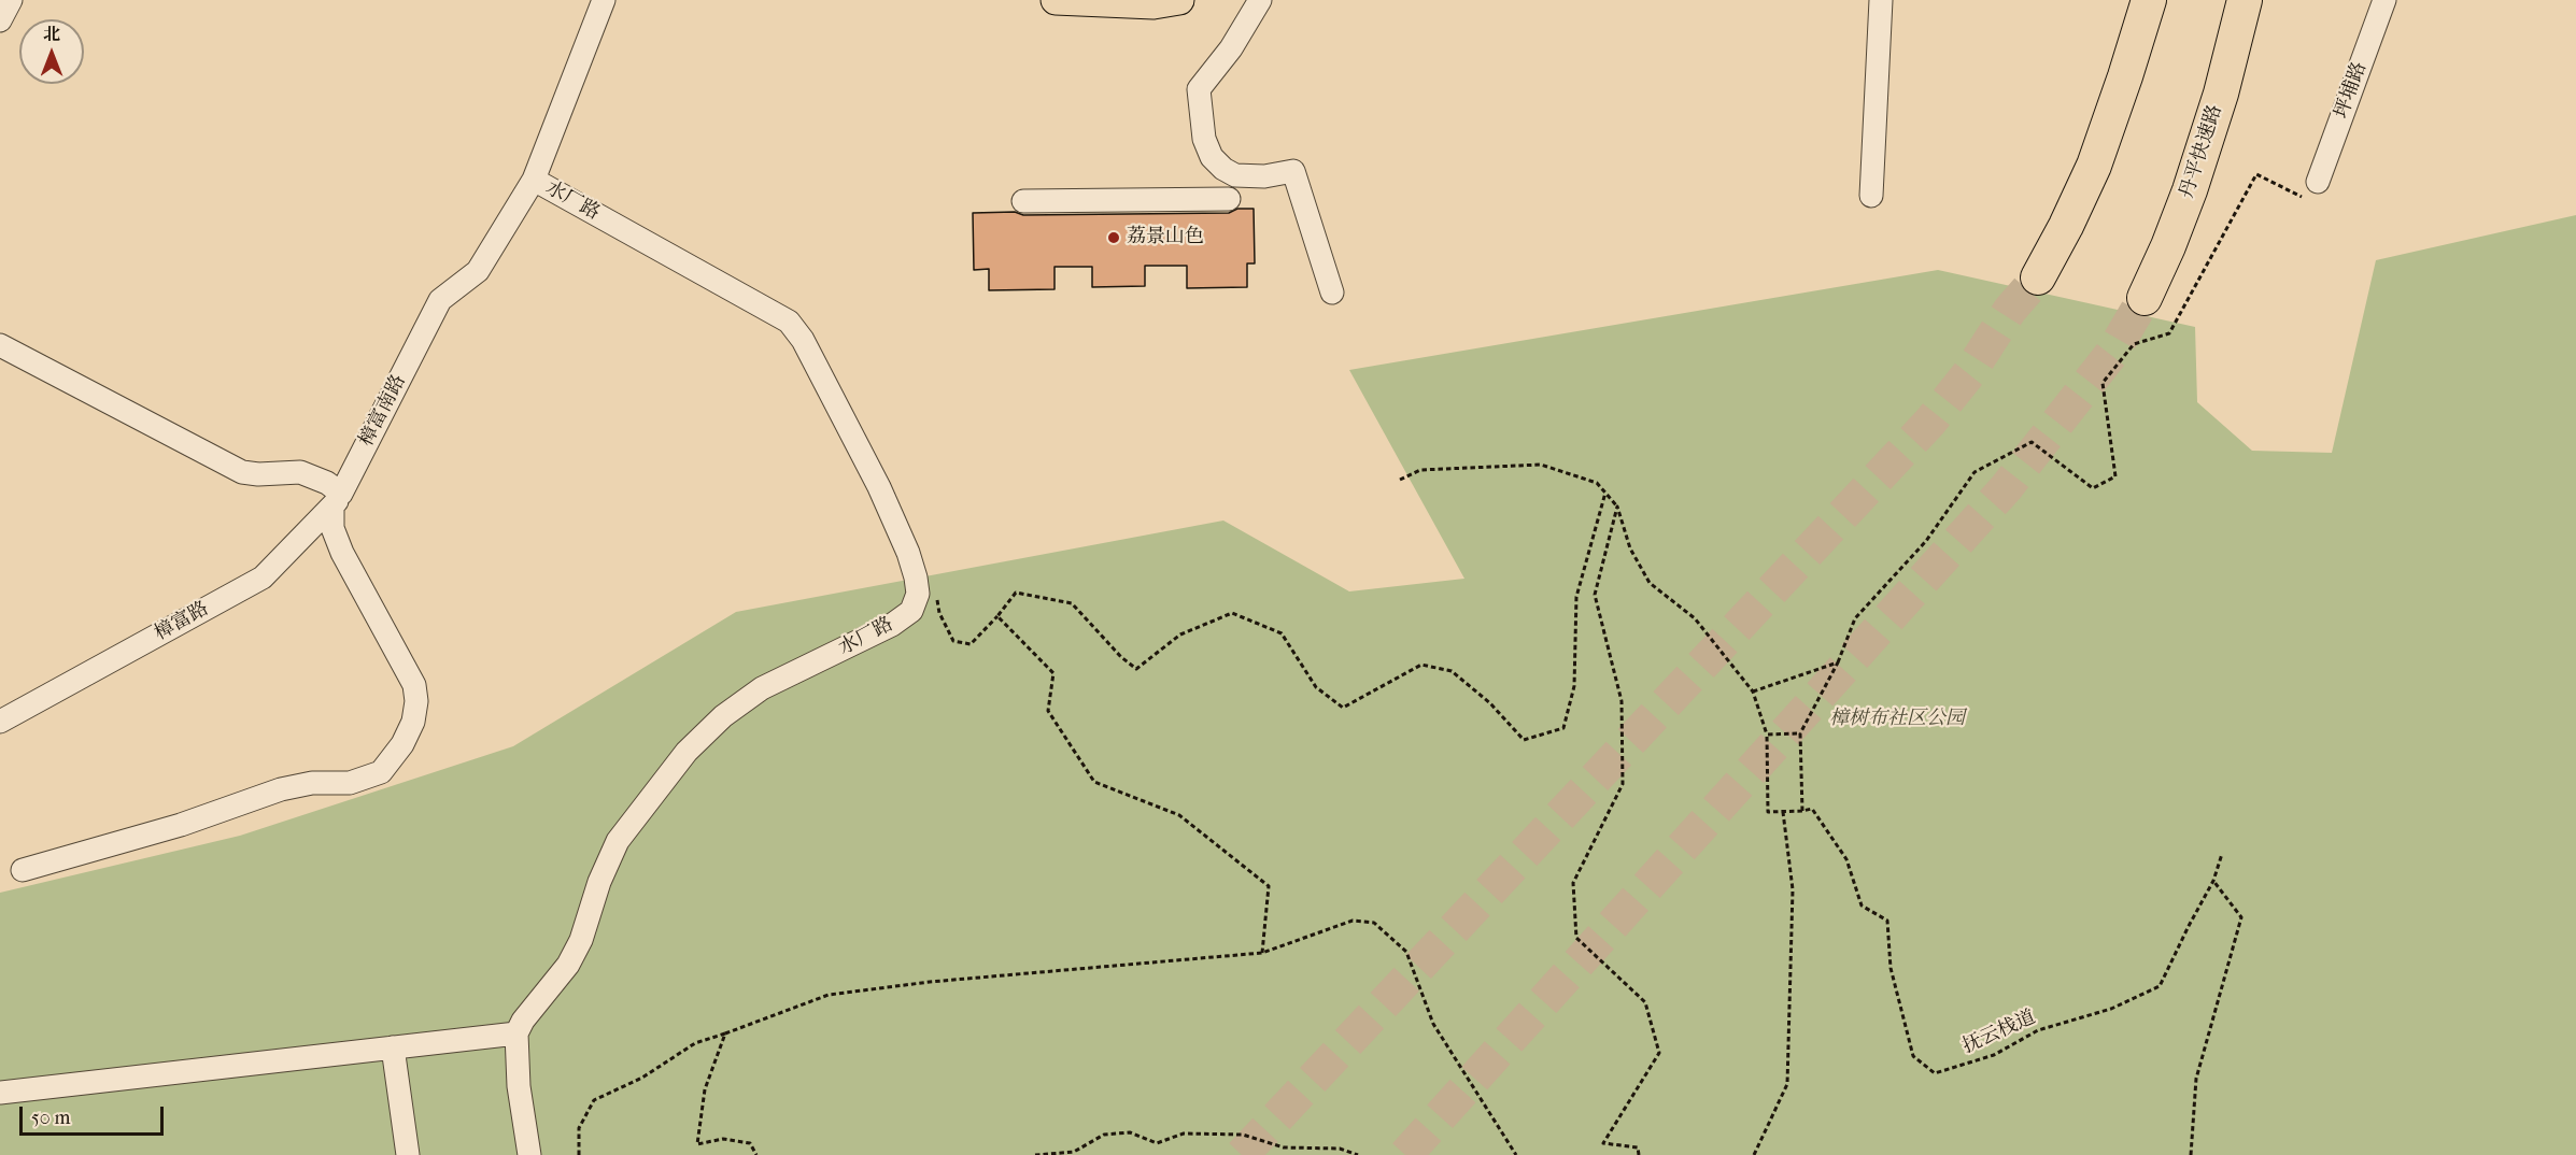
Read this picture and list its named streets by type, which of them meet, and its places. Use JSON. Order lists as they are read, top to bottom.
{
  "streets": {
    "highway": ["丹平快速路"],
    "street": [
      "坪埔路",
      "水厂路",
      "樟富南路",
      "樟富路"
    ],
    "path": ["抚云栈道"]
  },
  "crossings": [
    ["水厂路", "樟富南路"],
    ["樟富南路", "樟富路"]
  ],
  "parks": ["樟树布社区公园"],
  "places": ["荔景山色"],
  "scale_bar": "50 m",
  "north": "top"
}
